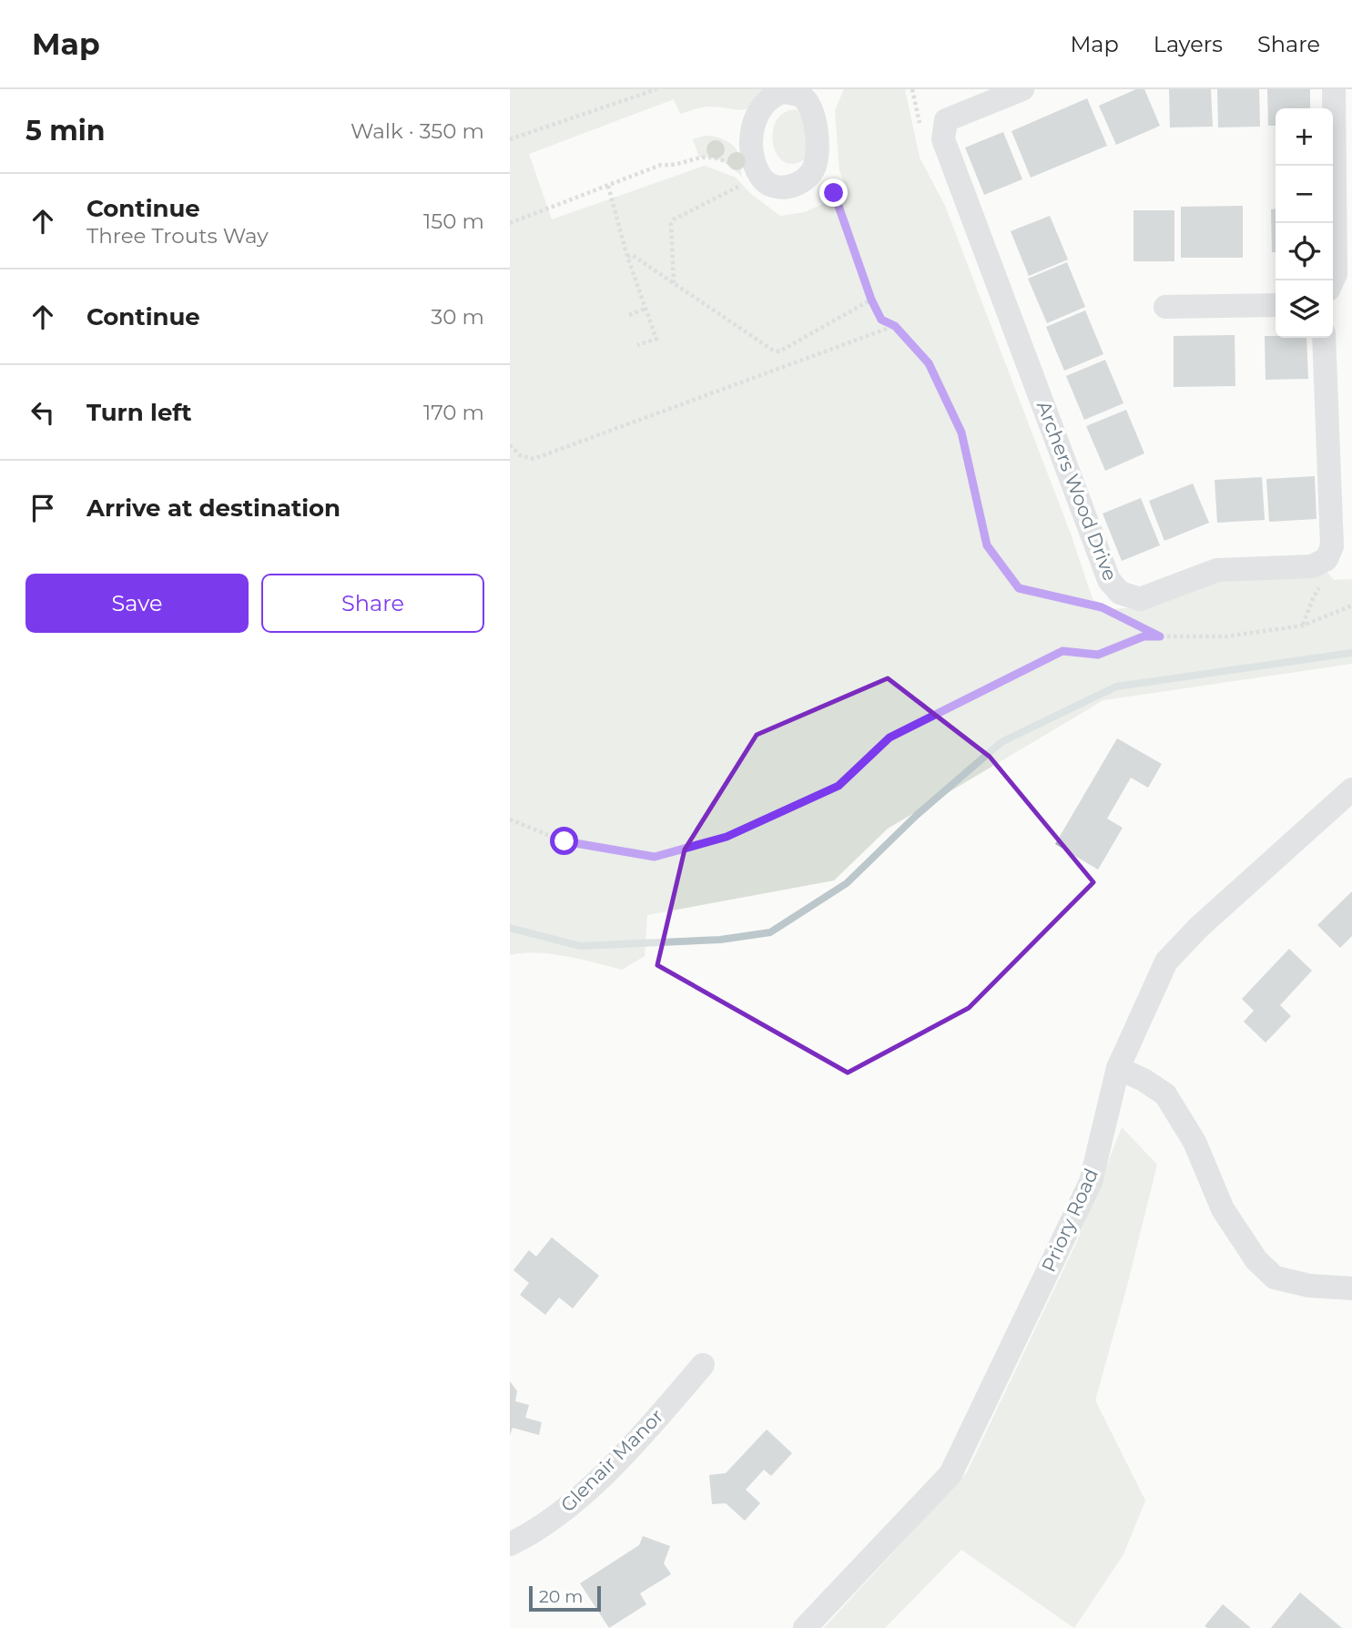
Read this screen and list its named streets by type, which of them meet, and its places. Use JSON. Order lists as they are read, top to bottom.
{
  "streets": {
    "street": ["Archers Wood Drive", "Priory Road", "Glenair Manor"]
  },
  "scale_bar": "20 m",
  "page": {
    "header": "Map",
    "nav": ["Map", "Layers", "Share"],
    "heading": ["5 min", "Walk · 350 m"],
    "map_buttons": ["+", "−"],
    "list": [
      ["Continue", "Three Trouts Way", "150 m"],
      ["Continue", "30 m"],
      ["Turn left", "170 m"],
      "Arrive at destination"
    ],
    "buttons": ["Save", "Share"],
    "scale": "20 m"
  }
}
